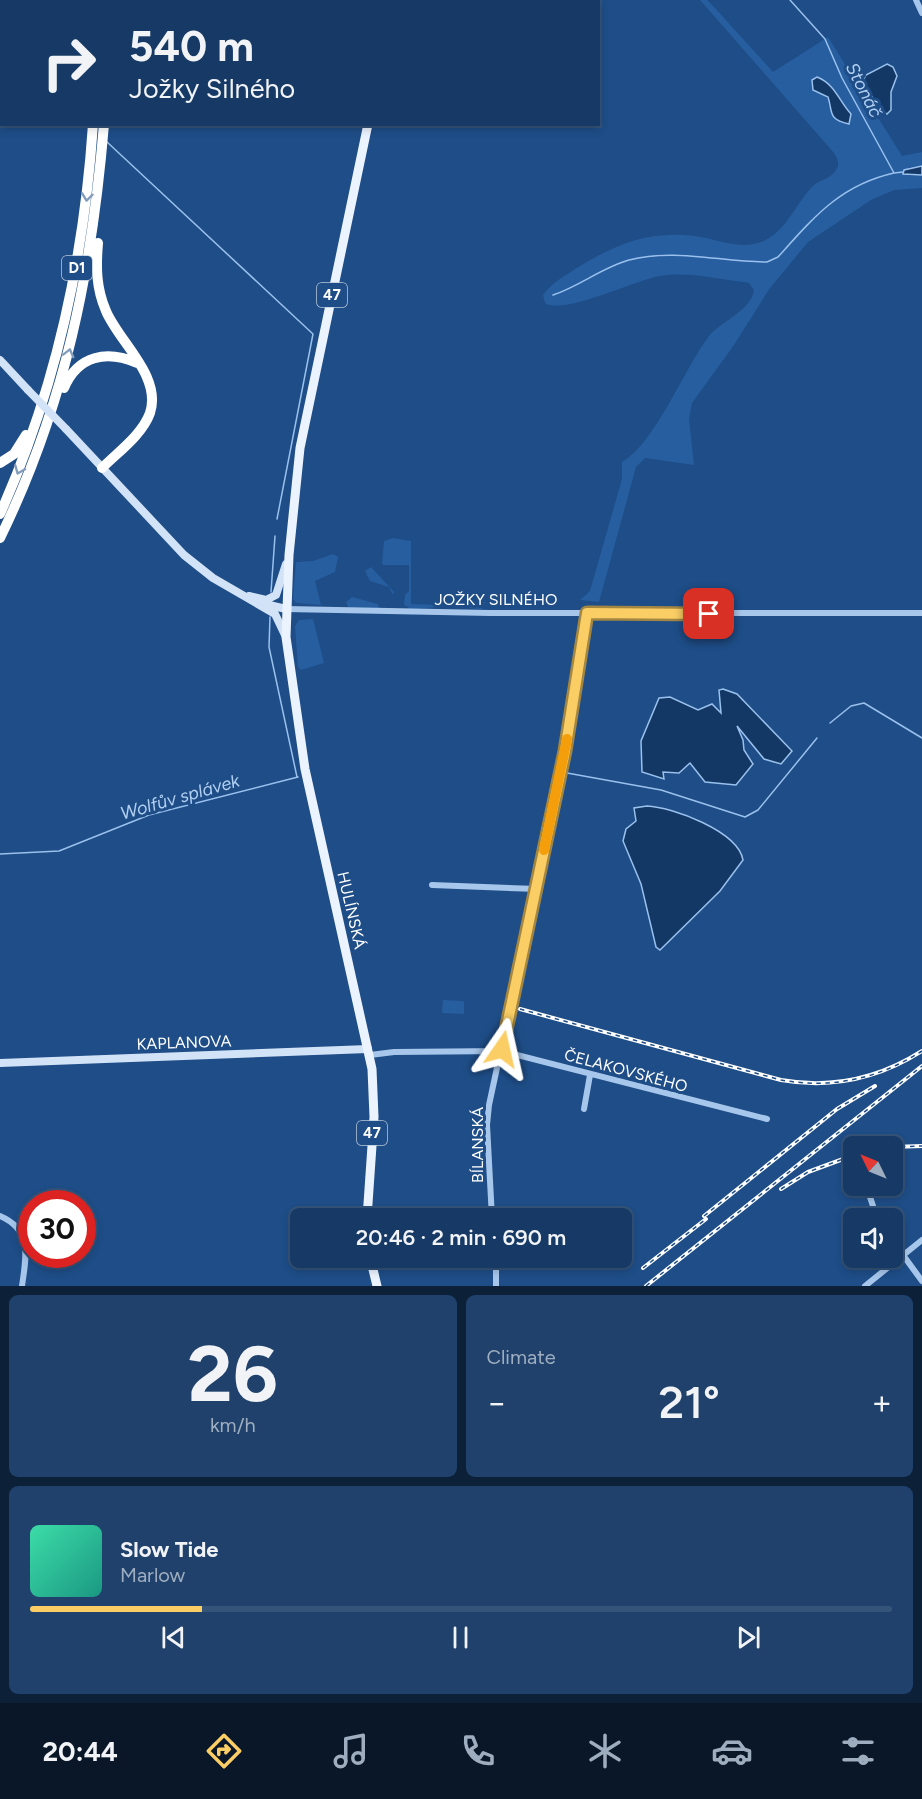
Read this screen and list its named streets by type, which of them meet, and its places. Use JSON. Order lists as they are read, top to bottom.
{
  "streets": {
    "highway": ["D1"],
    "main road": ["47", "HULÍNSKÁ"],
    "street": [
      "JOŽKY SILNÉHO",
      "KAPLANOVA",
      "ČELAKOVSKÉHO",
      "BÍLANSKÁ"
    ]
  },
  "crossings": [
    ["47", "JOŽKY SILNÉHO"],
    ["47", "HULÍNSKÁ"],
    ["JOŽKY SILNÉHO", "HULÍNSKÁ"],
    ["JOŽKY SILNÉHO", "BÍLANSKÁ"],
    ["HULÍNSKÁ", "KAPLANOVA"],
    ["HULÍNSKÁ", "ČELAKOVSKÉHO"],
    ["KAPLANOVA", "ČELAKOVSKÉHO"],
    ["ČELAKOVSKÉHO", "BÍLANSKÁ"]
  ],
  "water": ["Stonáč", "Wolfův splávek"],
  "north": "top left",
  "page": {
    "turn": ["540 m", "Jožky Silného"],
    "limit": "30",
    "trip": "20:46 · 2 min · 690 m",
    "tile": [
      ["26", "km/h"],
      "Climate"
    ],
    "heat": ["−", "21°", "+"],
    "song": ["Slow Tide", "Marlow"],
    "tabs": "20:44"
  }
}
